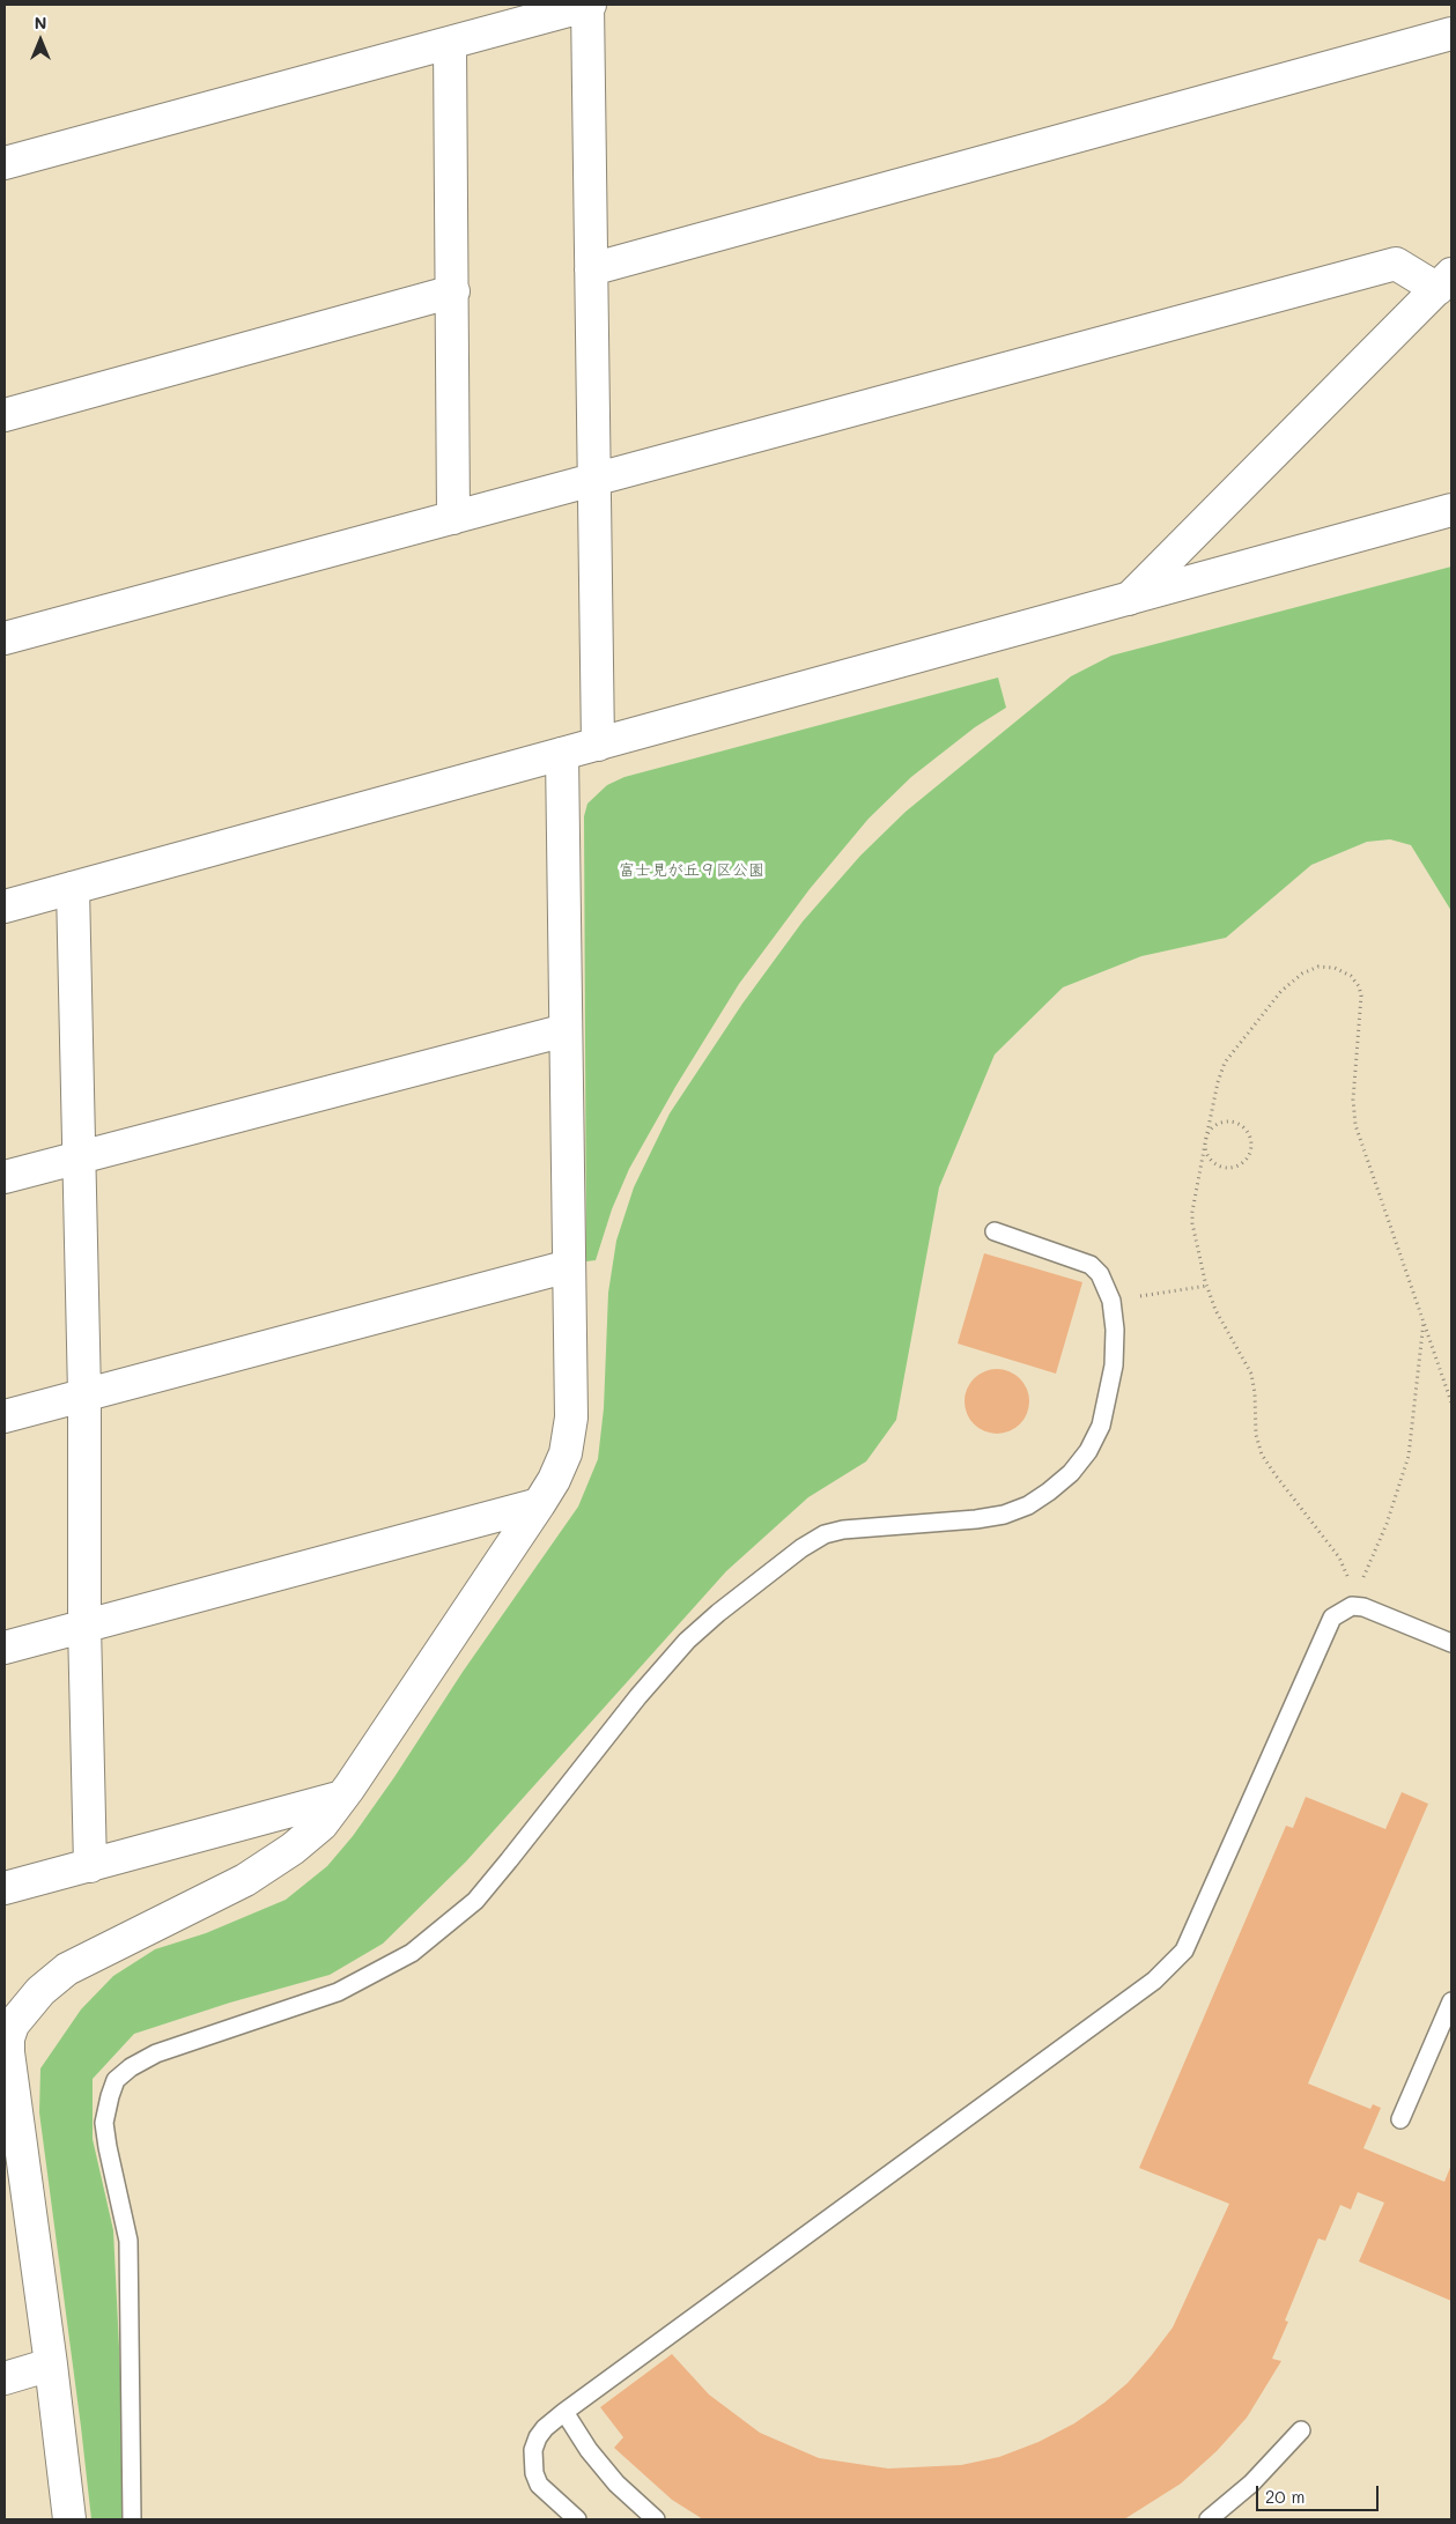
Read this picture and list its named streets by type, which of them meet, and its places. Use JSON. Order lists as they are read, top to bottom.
{
  "parks": ["富士見が丘９区公園"],
  "scale_bar": "20 m",
  "north": "top"
}
